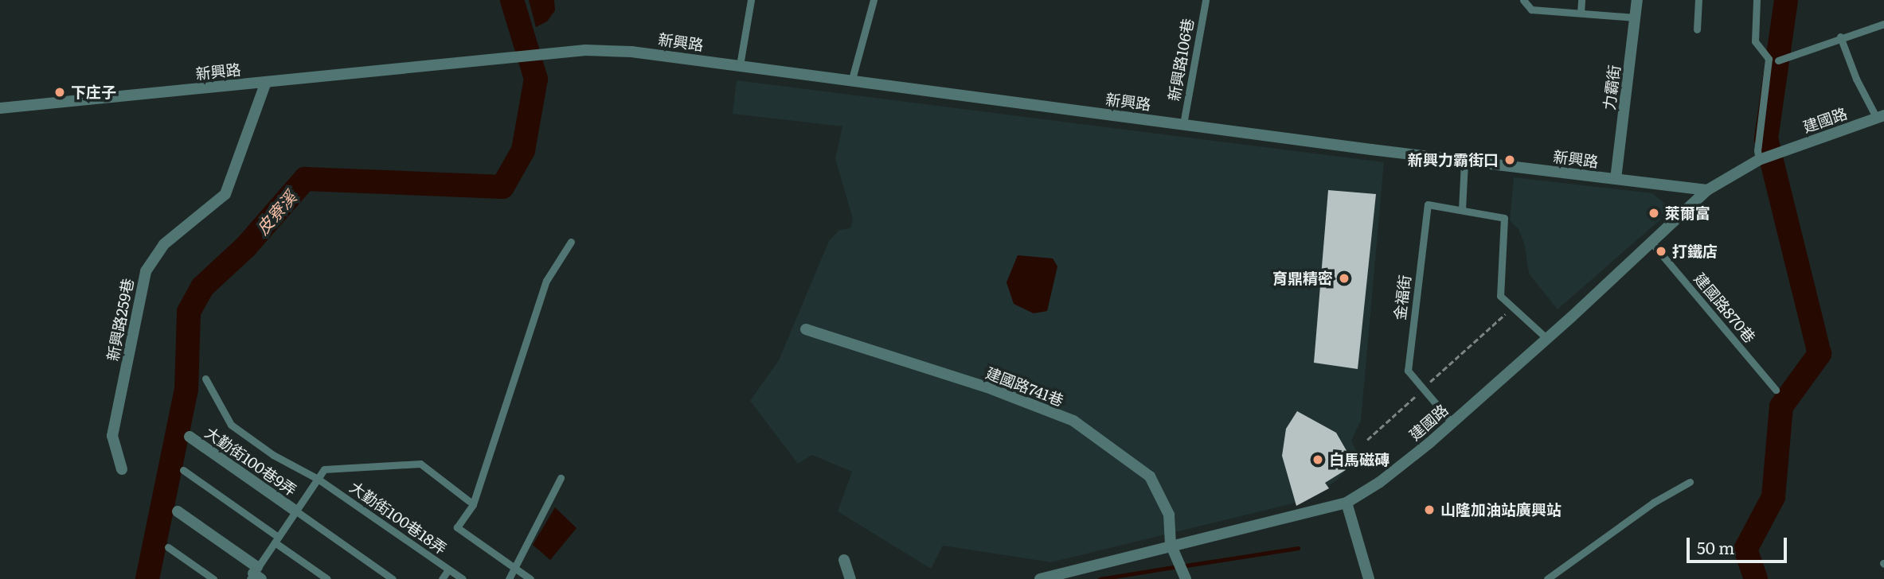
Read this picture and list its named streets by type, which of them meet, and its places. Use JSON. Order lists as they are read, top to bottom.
{
  "streets": {
    "street": [
      "新興路",
      "力霸街",
      "建國路",
      "新興路259巷",
      "建國路741巷",
      "大勤街100巷9弄"
    ],
    "lane": [
      "新興路106巷",
      "金福街",
      "建國路870巷",
      "大勤街100巷18弄"
    ]
  },
  "crossings": [
    ["新興路", "新興路106巷"],
    ["新興路", "力霸街"],
    ["新興路", "建國路"],
    ["新興路", "新興路259巷"],
    ["建國路", "金福街"],
    ["建國路", "建國路870巷"],
    ["建國路", "建國路741巷"]
  ],
  "water": ["皮寮溪"],
  "places": [
    "下庄子",
    "新興力霸街口",
    "萊爾富",
    "打鐵店",
    "育鼎精密",
    "白馬磁磚",
    "山隆加油站廣興站"
  ],
  "scale_bar": "50 m"
}
